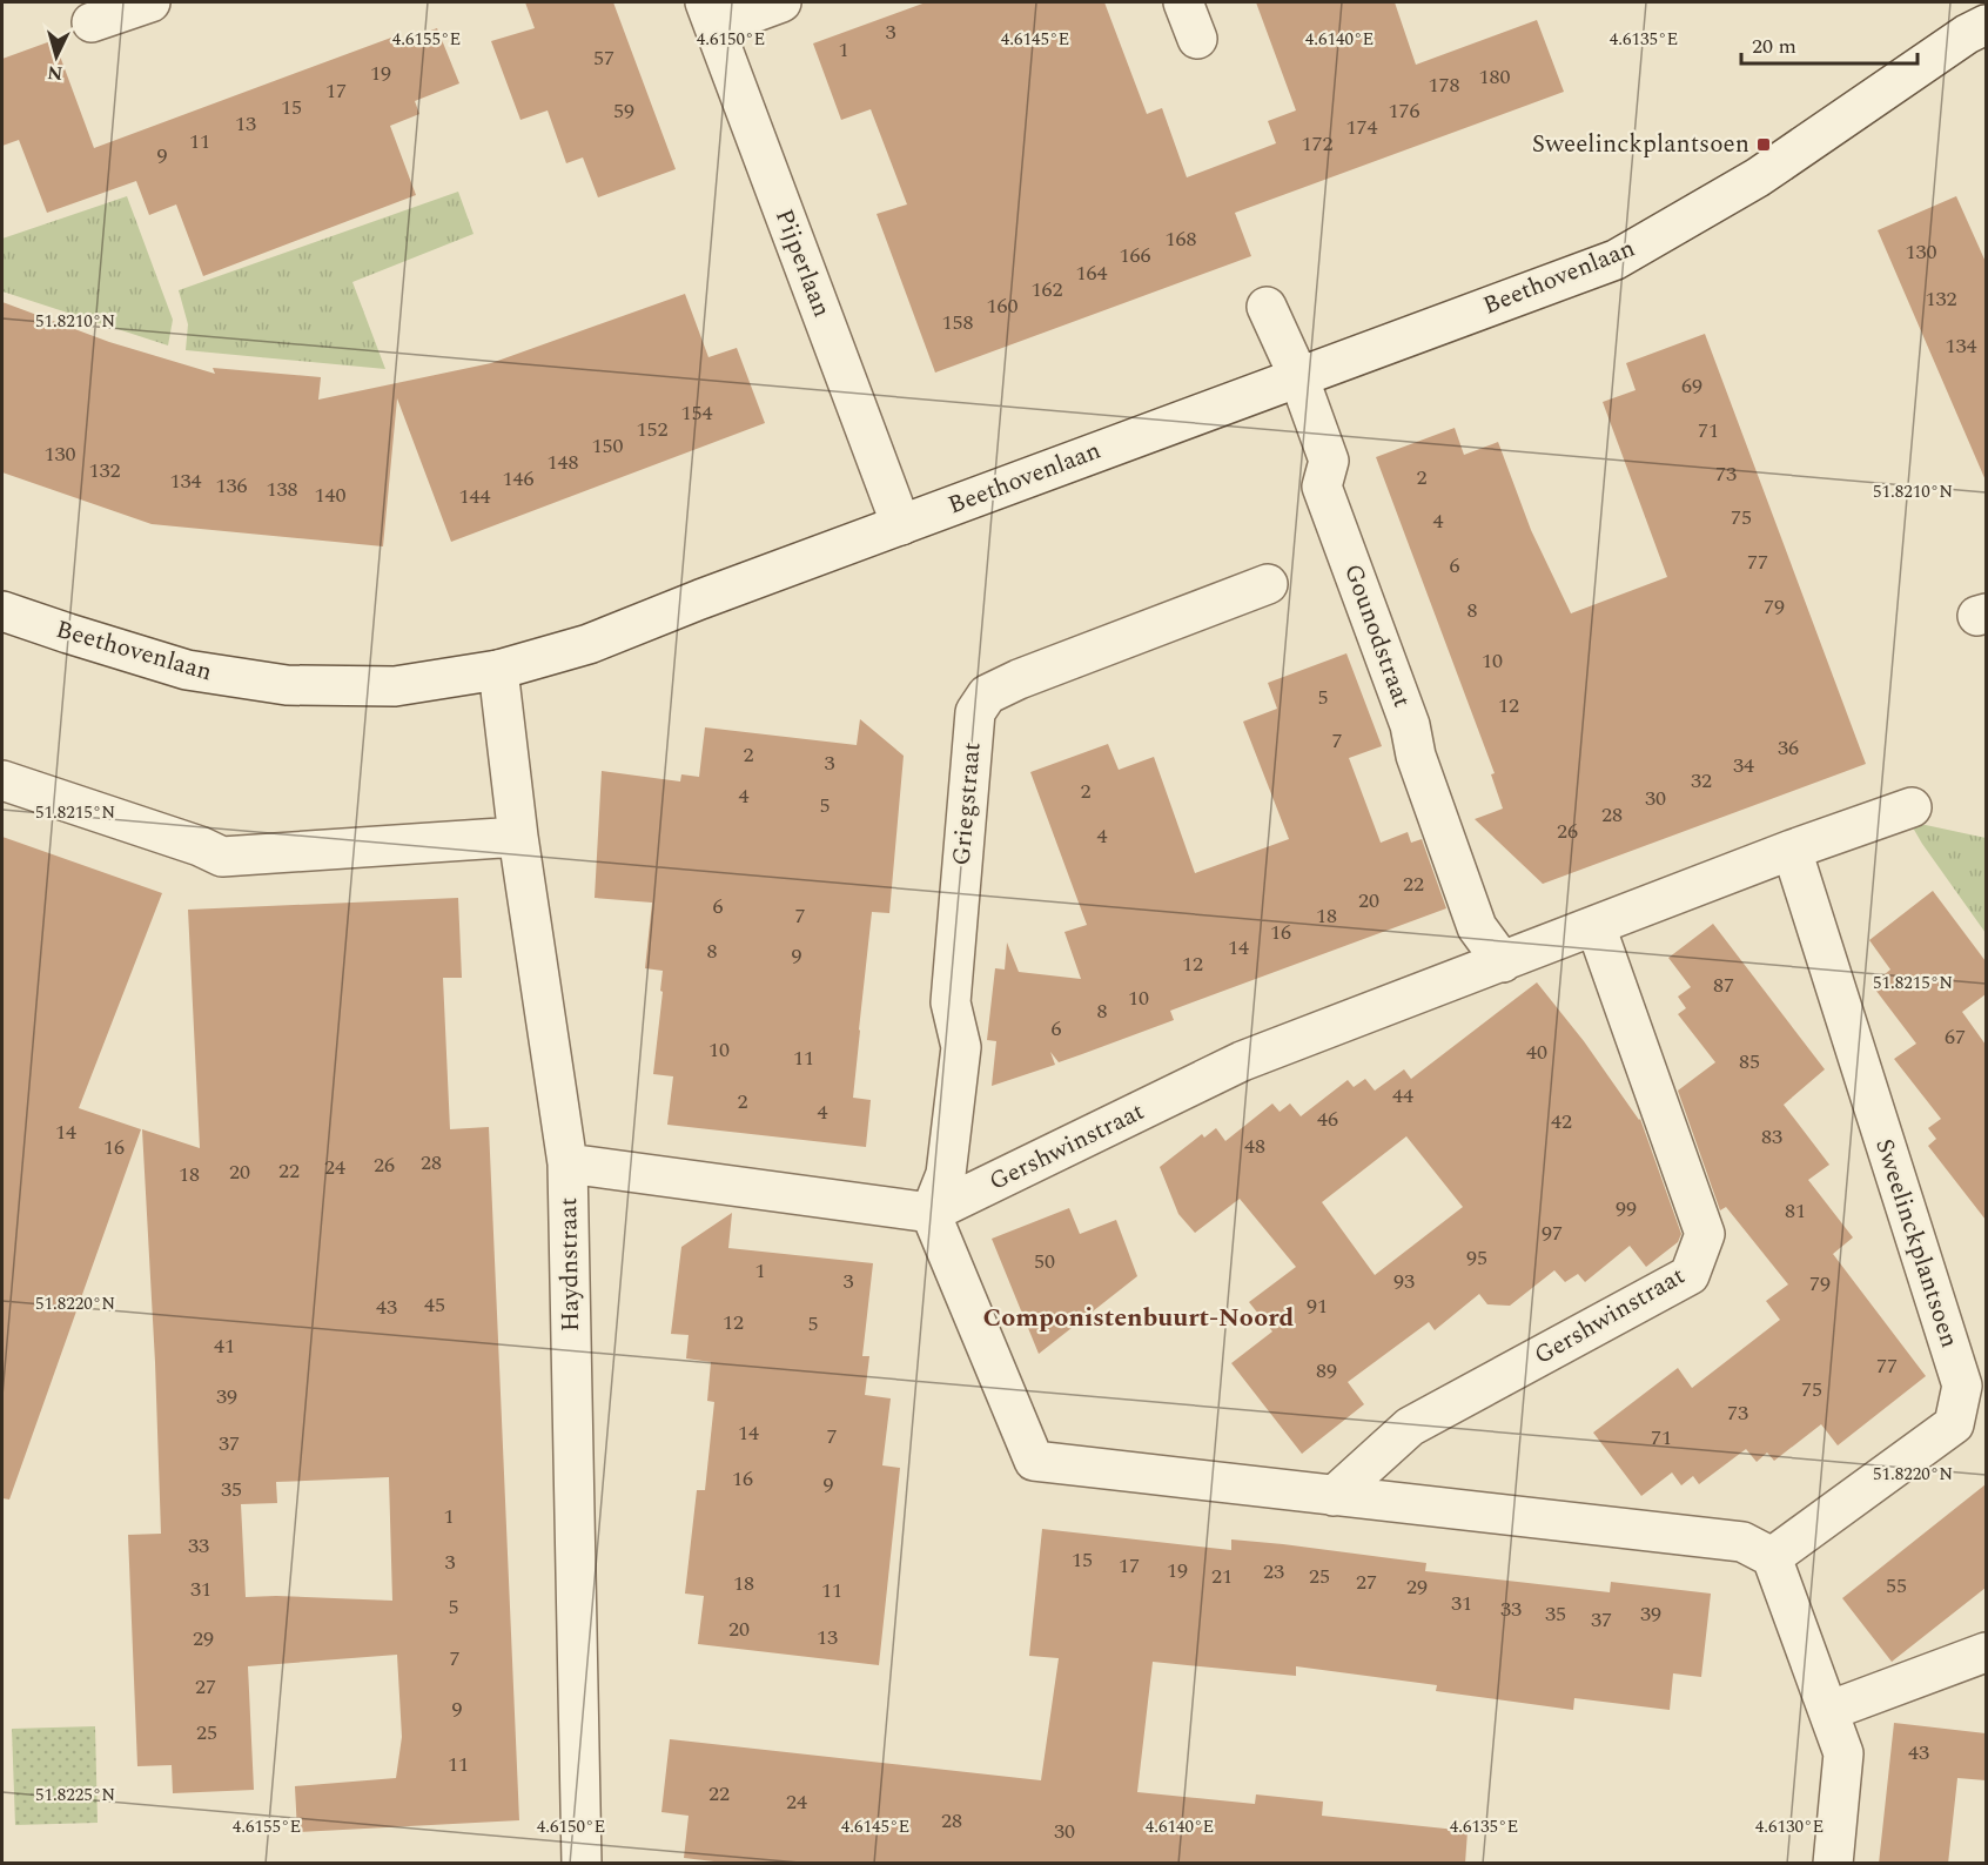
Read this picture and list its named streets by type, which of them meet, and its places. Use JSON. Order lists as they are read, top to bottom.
{
  "streets": {
    "street": [
      "Pijperlaan",
      "Beethovenlaan",
      "Gounodstraat",
      "Griegstraat",
      "Gershwinstraat",
      "Sweelinckplantsoen",
      "Haydnstraat"
    ]
  },
  "crossings": [
    ["Pijperlaan", "Beethovenlaan"],
    ["Beethovenlaan", "Gounodstraat"],
    ["Beethovenlaan", "Haydnstraat"],
    ["Gounodstraat", "Gershwinstraat"],
    ["Griegstraat", "Gershwinstraat"],
    ["Gershwinstraat", "Sweelinckplantsoen"]
  ],
  "districts": ["Componistenbuurt-Noord"],
  "places": {
    "transit": ["Sweelinckplantsoen"]
  },
  "house_numbers": [
    "3",
    "1",
    "57",
    "19",
    "180",
    "178",
    "17",
    "15",
    "59",
    "176",
    "13",
    "174",
    "11",
    "172",
    "9",
    "168",
    "130",
    "166",
    "164",
    "162",
    "132",
    "160",
    "158",
    "134",
    "69",
    "154",
    "152",
    "71",
    "150",
    "130",
    "148",
    "132",
    "73",
    "2",
    "146",
    "134",
    "136",
    "138",
    "140",
    "144",
    "75",
    "4",
    "77",
    "6",
    "79",
    "8",
    "10",
    "5",
    "12",
    "7",
    "36",
    "2",
    "3",
    "34",
    "32",
    "2",
    "4",
    "30",
    "5",
    "28",
    "26",
    "4",
    "22",
    "20",
    "6",
    "7",
    "18",
    "16",
    "14",
    "8",
    "9",
    "12",
    "87",
    "10",
    "8",
    "6",
    "67",
    "10",
    "40",
    "11",
    "85",
    "44",
    "2",
    "4",
    "46",
    "42",
    "14",
    "83",
    "48",
    "16",
    "28",
    "26",
    "24",
    "22",
    "20",
    "18",
    "99",
    "81",
    "97",
    "95",
    "50",
    "1",
    "3",
    "93",
    "79",
    "45",
    "91",
    "43",
    "12",
    "5",
    "41",
    "77",
    "89",
    "75",
    "39",
    "73",
    "14",
    "7",
    "71",
    "37",
    "16",
    "9",
    "35",
    "1",
    "33",
    "15",
    "3",
    "17",
    "19",
    "23",
    "21",
    "25",
    "27",
    "18",
    "55",
    "29",
    "31",
    "11",
    "31",
    "5",
    "33",
    "35",
    "39",
    "37",
    "20",
    "13",
    "29",
    "7",
    "27",
    "9",
    "25",
    "43",
    "11",
    "22",
    "24",
    "28",
    "30"
  ],
  "scale_bar": "20 m",
  "north": "bottom",
  "coordinates": [
    "4.6155°E",
    "4.6150°E",
    "4.6145°E",
    "4.6140°E",
    "4.6135°E",
    "51.8210°N",
    "51.8215°N",
    "51.8220°N",
    "51.8225°N",
    "4.6130°E"
  ]
}
